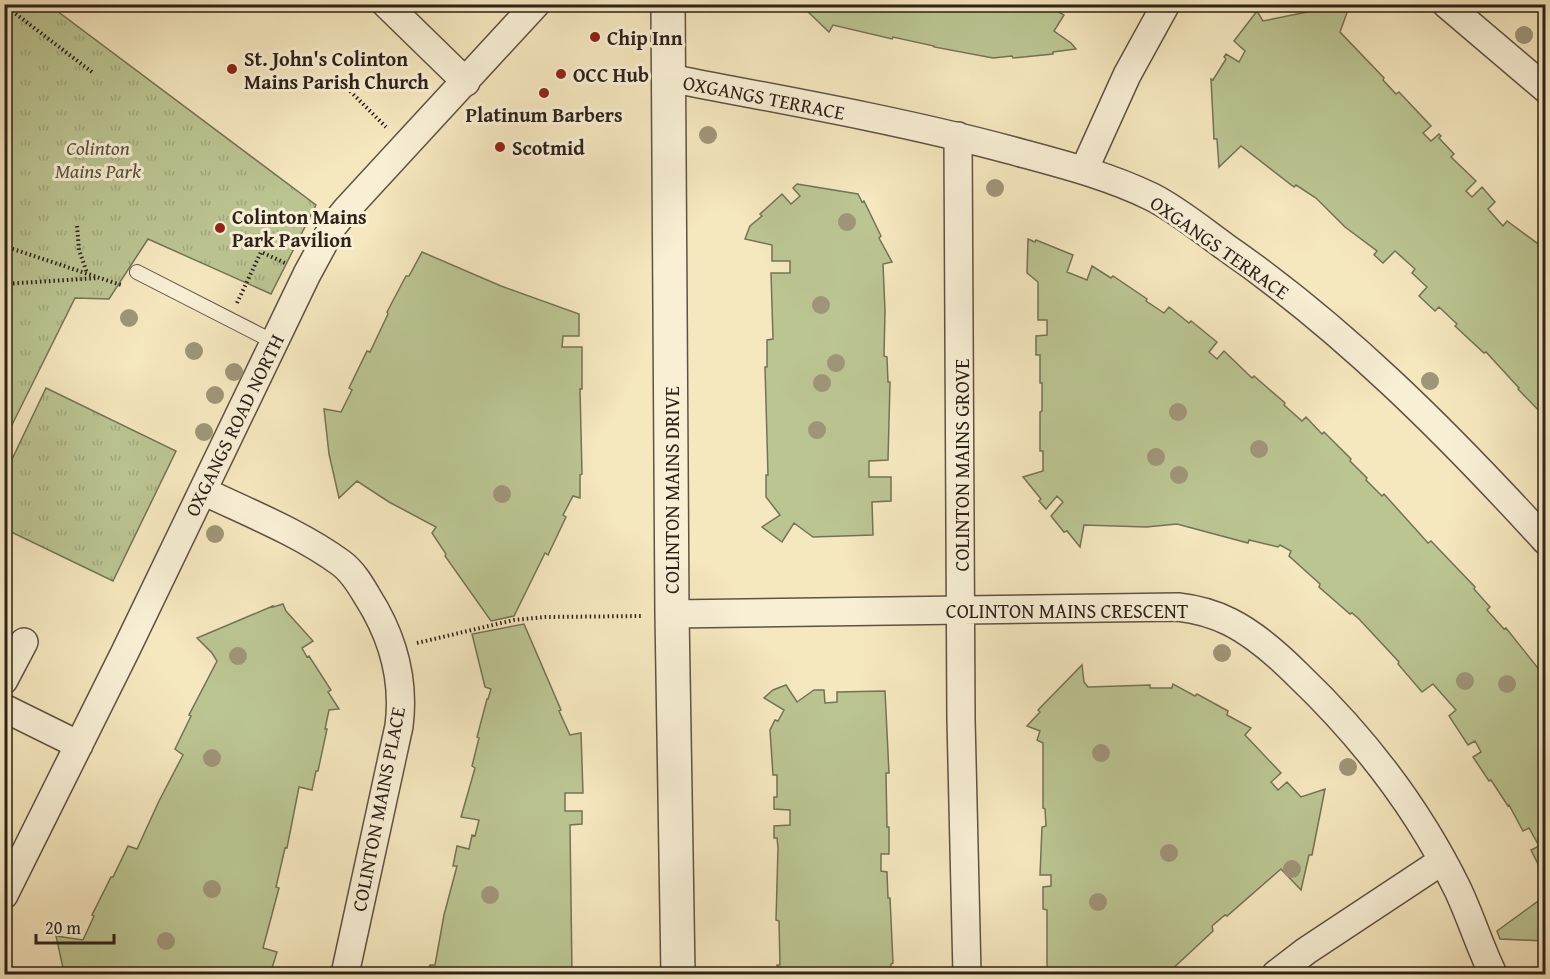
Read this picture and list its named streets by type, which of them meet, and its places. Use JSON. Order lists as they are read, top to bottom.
{
  "streets": {
    "street": [
      "OXGANGS TERRACE",
      "OXGANGS ROAD NORTH",
      "COLINTON MAINS GROVE",
      "COLINTON MAINS DRIVE",
      "COLINTON MAINS CRESCENT",
      "COLINTON MAINS PLACE"
    ]
  },
  "crossings": [
    ["OXGANGS TERRACE", "COLINTON MAINS GROVE"],
    ["OXGANGS TERRACE", "COLINTON MAINS DRIVE"],
    ["OXGANGS ROAD NORTH", "COLINTON MAINS PLACE"],
    ["COLINTON MAINS GROVE", "COLINTON MAINS CRESCENT"],
    ["COLINTON MAINS DRIVE", "COLINTON MAINS CRESCENT"]
  ],
  "parks": ["Colinton Mains Park"],
  "places": [
    "Chip Inn",
    "St. John's Colinton Mains Parish Church",
    "OCC Hub",
    "Platinum Barbers",
    "Scotmid",
    "Colinton Mains Park Pavilion"
  ],
  "scale_bar": "20 m"
}
